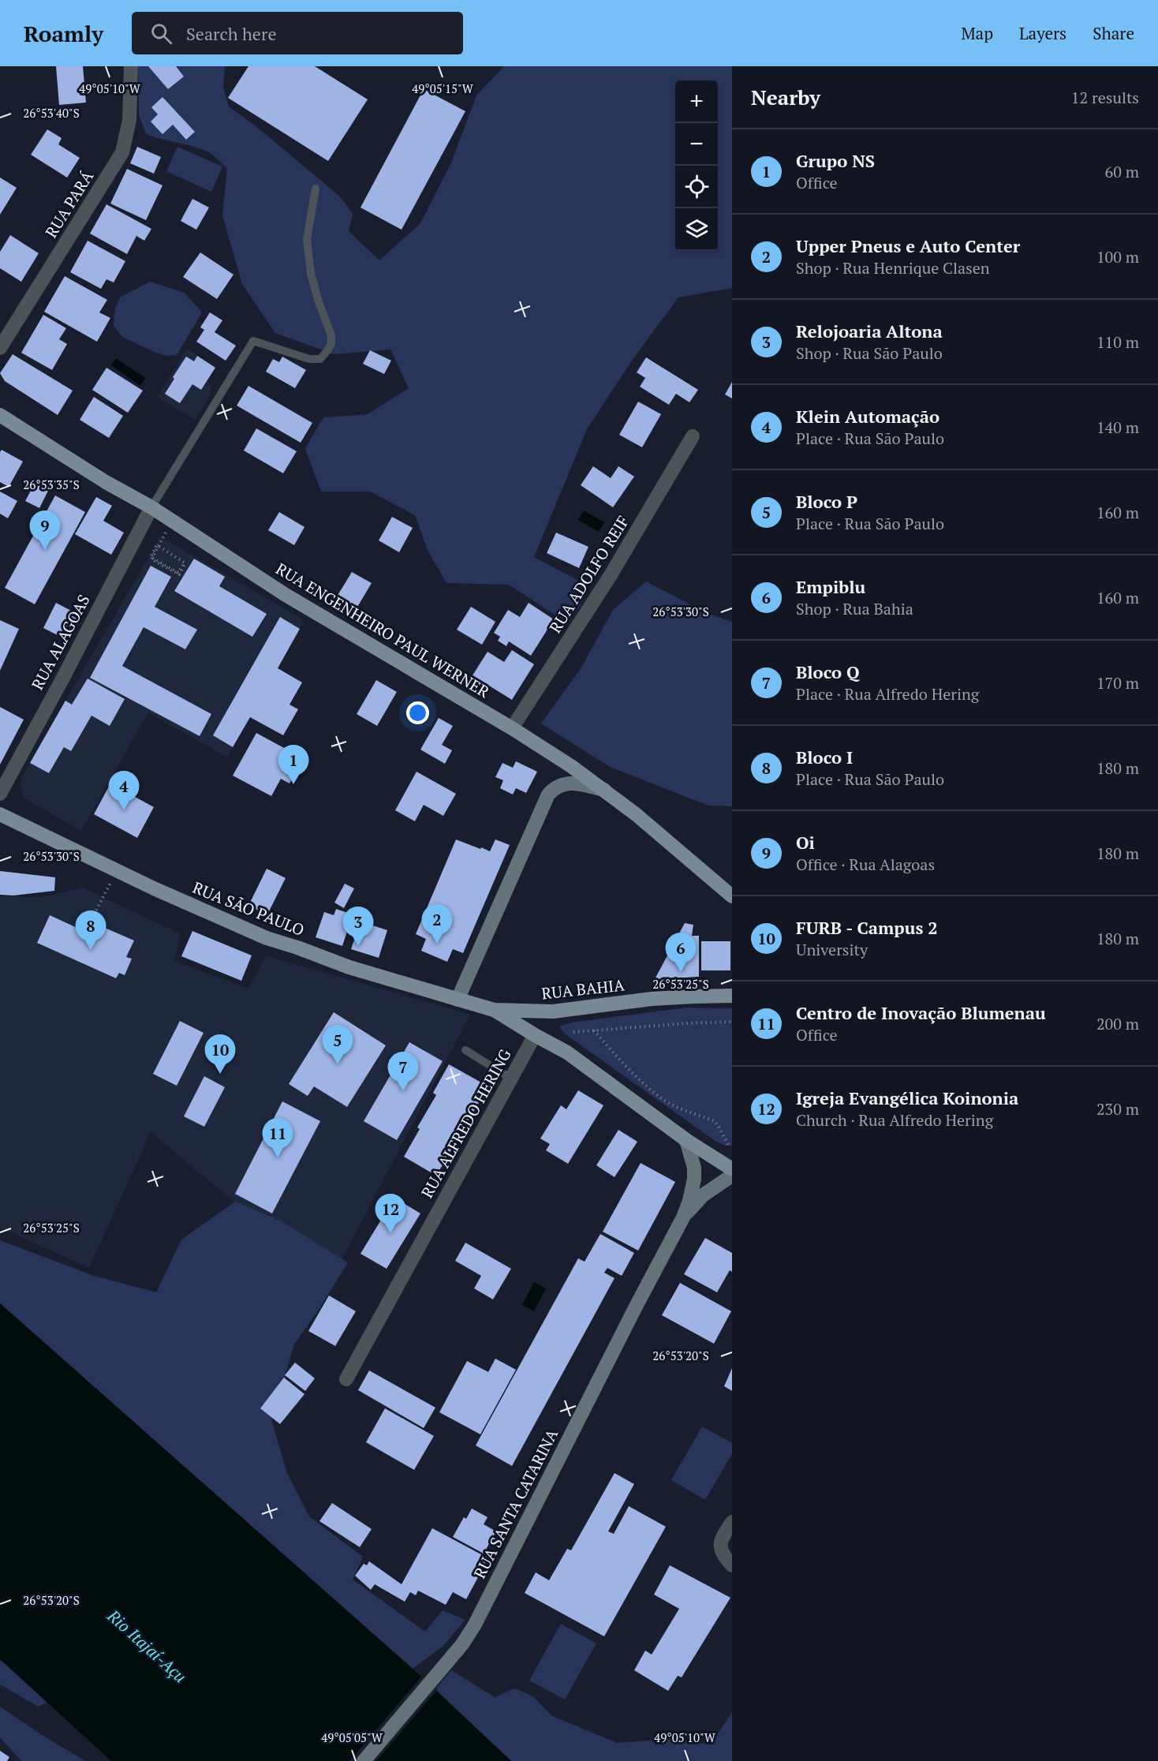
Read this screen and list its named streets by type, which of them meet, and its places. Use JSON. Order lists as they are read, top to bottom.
{
  "streets": {
    "main road": [
      "RUA ENGENHEIRO PAUL WERNER",
      "RUA SÃO PAULO",
      "RUA BAHIA",
      "RUA SANTA CATARINA"
    ],
    "street": [
      "RUA PARÁ",
      "RUA ADOLFO REIF",
      "RUA ALAGOAS",
      "RUA ALFREDO HERING"
    ]
  },
  "crossings": [
    ["RUA ADOLFO REIF", "RUA ENGENHEIRO PAUL WERNER"],
    ["RUA ENGENHEIRO PAUL WERNER", "RUA ALAGOAS"],
    ["RUA SÃO PAULO", "RUA BAHIA"]
  ],
  "water": ["Rio Itajaí-Açu"],
  "page": {
    "header": "Roamly",
    "search": "Search here",
    "nav": ["Map", "Layers", "Share"],
    "heading": ["Nearby", "12 results"],
    "map_buttons": ["+", "−"],
    "list": [
      {
        "mark": "1",
        "name": "Grupo NS",
        "note": "Office",
        "value": "60 m"
      },
      {
        "mark": "2",
        "name": "Upper Pneus e Auto Center",
        "note": "Shop · Rua Henrique Clasen",
        "value": "100 m"
      },
      {
        "mark": "3",
        "name": "Relojoaria Altona",
        "note": "Shop · Rua São Paulo",
        "value": "110 m"
      },
      {
        "mark": "4",
        "name": "Klein Automação",
        "note": "Place · Rua São Paulo",
        "value": "140 m"
      },
      {
        "mark": "5",
        "name": "Bloco P",
        "note": "Place · Rua São Paulo",
        "value": "160 m"
      },
      {
        "mark": "6",
        "name": "Empiblu",
        "note": "Shop · Rua Bahia",
        "value": "160 m"
      },
      {
        "mark": "7",
        "name": "Bloco Q",
        "note": "Place · Rua Alfredo Hering",
        "value": "170 m"
      },
      {
        "mark": "8",
        "name": "Bloco I",
        "note": "Place · Rua São Paulo",
        "value": "180 m"
      },
      {
        "mark": "9",
        "name": "Oi",
        "note": "Office · Rua Alagoas",
        "value": "180 m"
      },
      {
        "mark": "10",
        "name": "FURB - Campus 2",
        "note": "University",
        "value": "180 m"
      },
      {
        "mark": "11",
        "name": "Centro de Inovação Blumenau",
        "note": "Office",
        "value": "200 m"
      },
      {
        "mark": "12",
        "name": "Igreja Evangélica Koinonia",
        "note": "Church · Rua Alfredo Hering",
        "value": "230 m"
      }
    ],
    "pins": [
      "9",
      "1",
      "4",
      "2",
      "3",
      "8",
      "6",
      "5",
      "10",
      "7",
      "11",
      "12"
    ]
  },
  "coordinates": [
    "49°05'10\"W",
    "49°05'15\"W",
    "26°53'40\"S",
    "26°53'35\"S",
    "26°53'30\"S",
    "26°53'25\"S",
    "26°53'20\"S",
    "49°05'05\"W"
  ]
}
